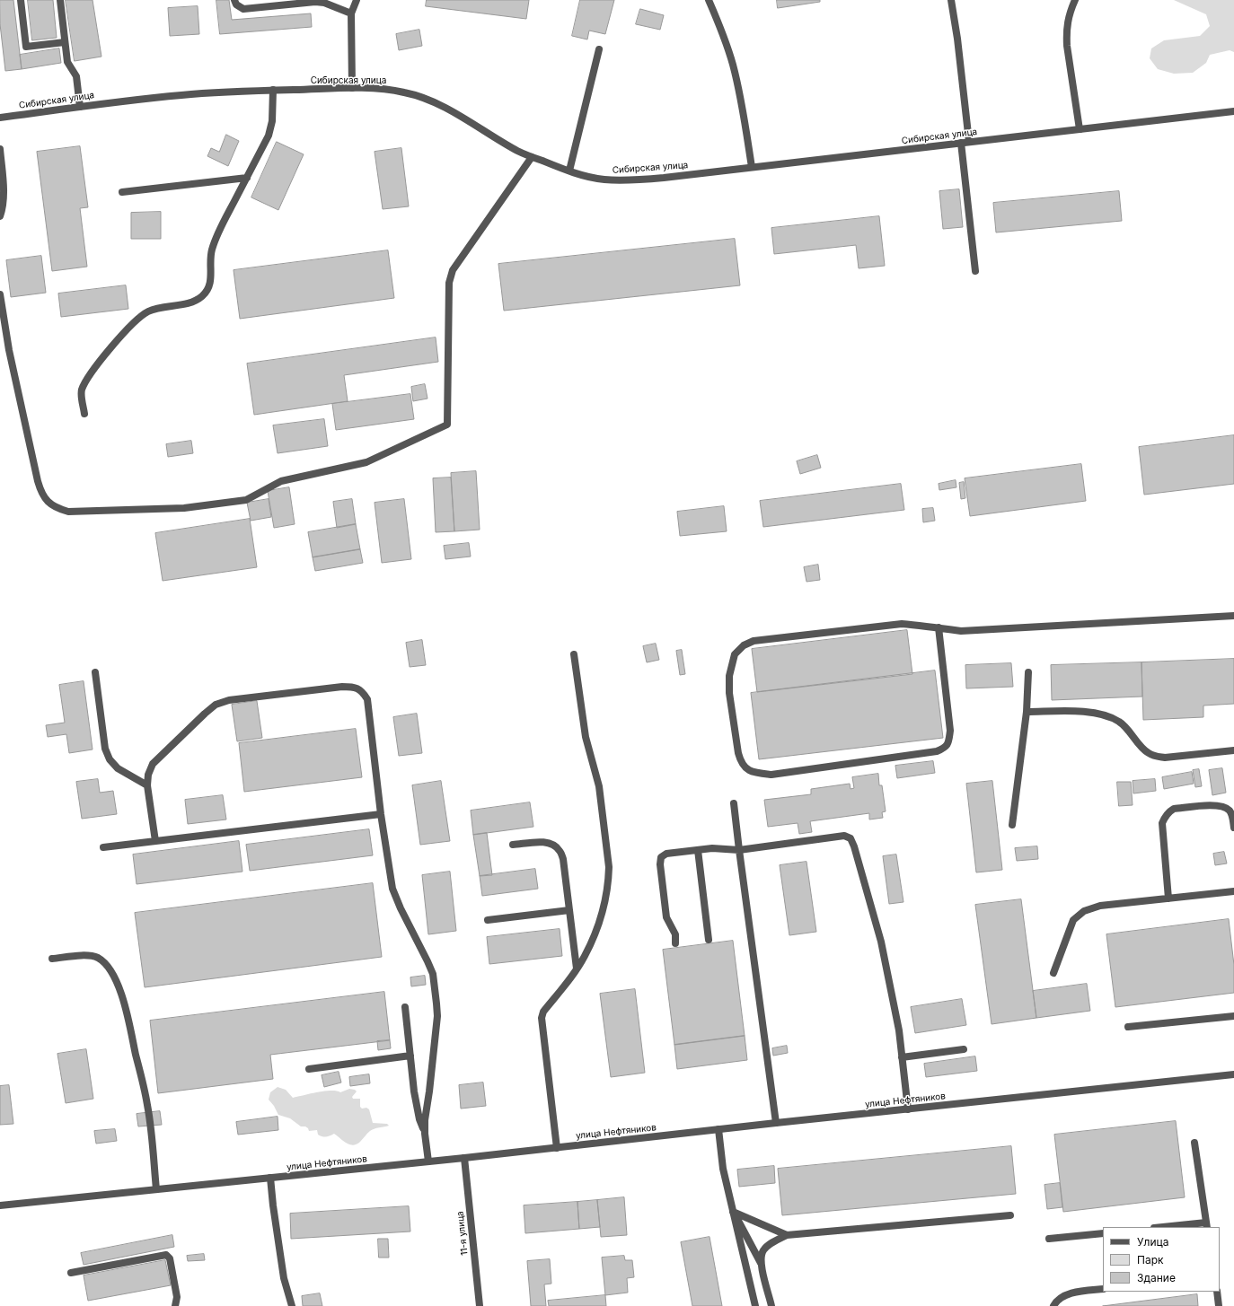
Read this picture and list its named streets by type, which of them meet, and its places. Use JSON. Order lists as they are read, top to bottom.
{
  "streets": {
    "street": ["Сибирская улица", "улица Нефтяников", "11-я улица"]
  },
  "crossings": [
    ["улица Нефтяников", "11-я улица"]
  ],
  "legend": ["Улица", "Парк", "Здание"]
}
